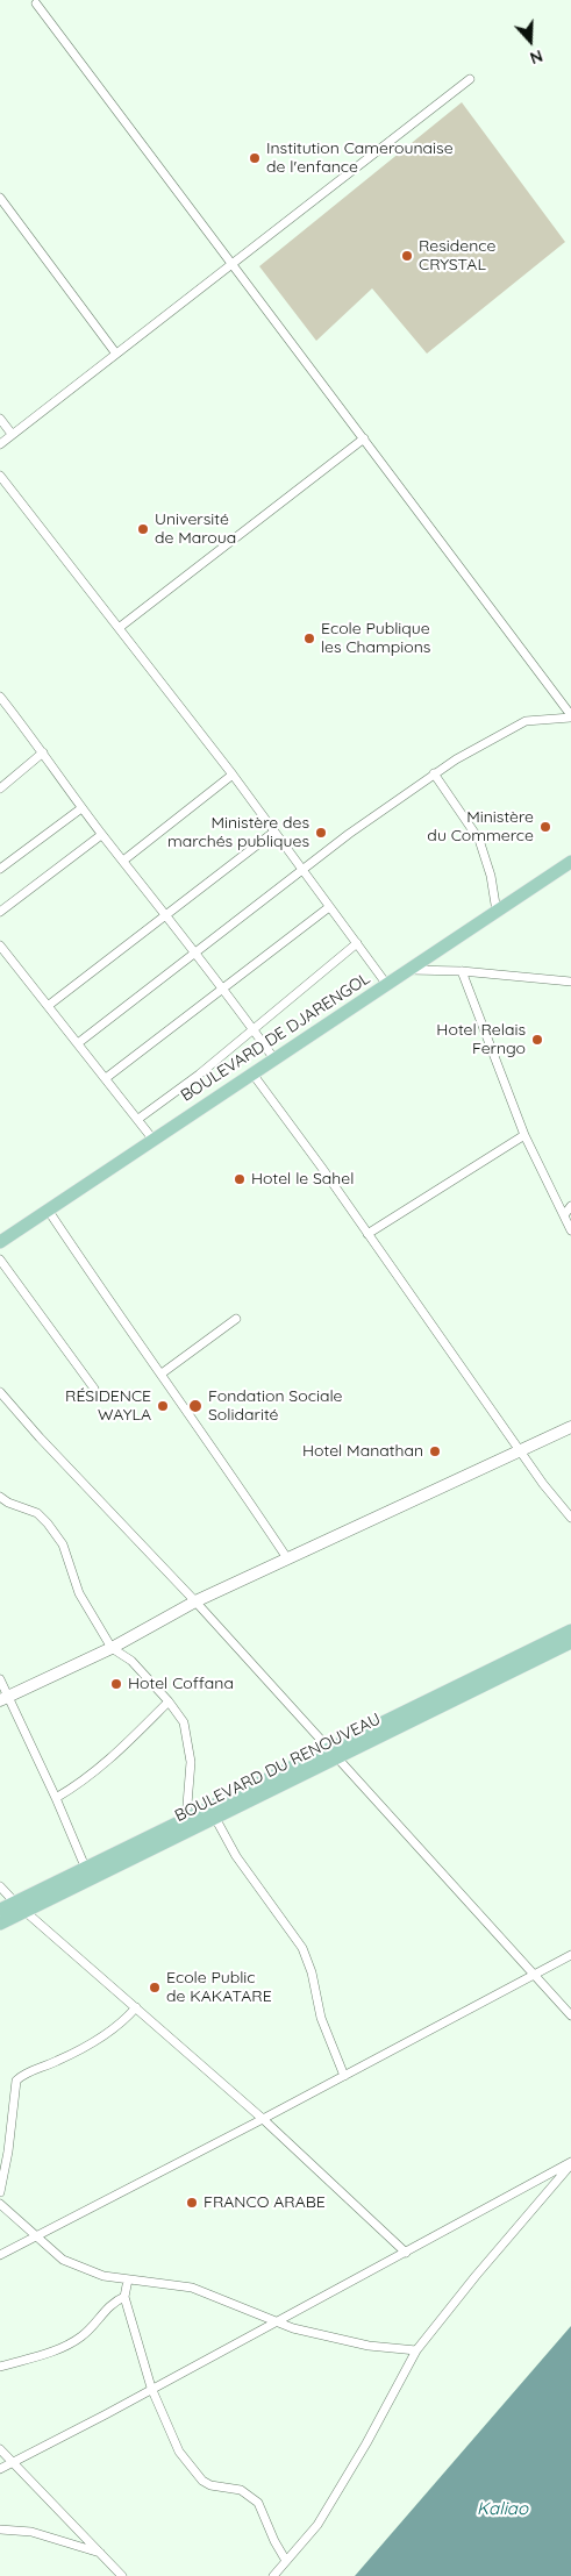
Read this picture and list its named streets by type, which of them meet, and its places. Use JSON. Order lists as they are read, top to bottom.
{
  "streets": {
    "main road": ["BOULEVARD DE DJARENGOL", "BOULEVARD DU RENOUVEAU"]
  },
  "water": ["Kaliao"],
  "places": [
    "Institution Camerounaise de l'enfance",
    "Residence CRYSTAL",
    "Université de Maroua",
    "Ecole Publique les Champions",
    "Ministère du Commerce",
    "Ministère des marchés publiques",
    "Hotel Relais Ferngo",
    "Hotel le Sahel",
    "RÉSIDENCE WAYLA",
    "Fondation Sociale Solidarité",
    "Hotel Manathan",
    "Hotel Coffana",
    "Ecole Public de KAKATARE",
    "FRANCO ARABE"
  ],
  "north": "bottom"
}
